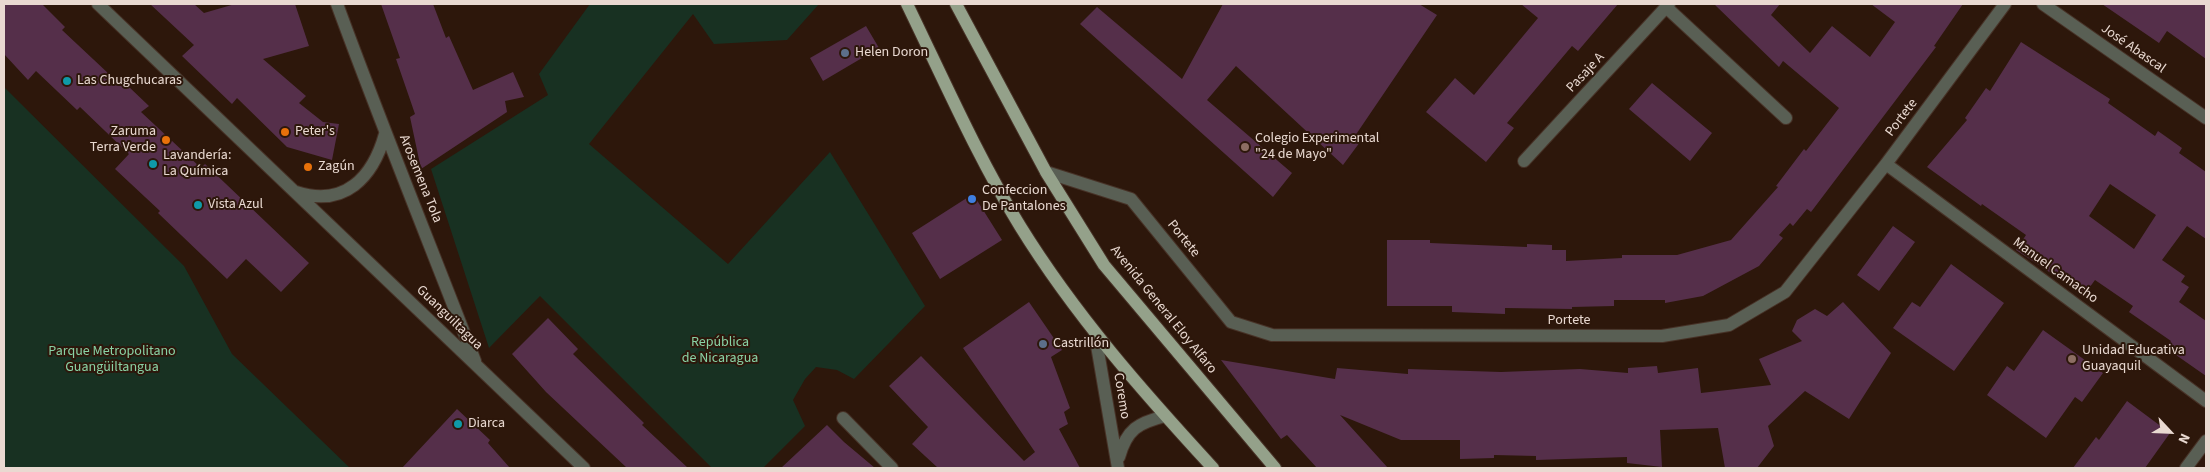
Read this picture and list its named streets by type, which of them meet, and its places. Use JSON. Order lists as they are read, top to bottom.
{
  "streets": {
    "main road": ["Avenida General Eloy Alfaro"],
    "street": [
      "José Abascal",
      "Pasaje A",
      "Portete",
      "Arosemena Tola",
      "Manuel Camacho",
      "Guanguiltagua",
      "Coremo"
    ]
  },
  "crossings": [
    ["Portete", "Manuel Camacho"],
    ["Portete", "Avenida General Eloy Alfaro"],
    ["Arosemena Tola", "Guanguiltagua"]
  ],
  "parks": ["República de Nicaragua", "Parque Metropolitano Guangüiltangua"],
  "places": [
    "Helen Doron",
    "Las Chugchucaras",
    "Peter's",
    "Zaruma Terra Verde",
    "Colegio Experimental \"24 de Mayo\"",
    "Lavandería: La Química",
    "Zagún",
    "Confeccion De Pantalones",
    "Vista Azul",
    "Castrillón",
    "Unidad Educativa Guayaquil",
    "Diarca"
  ],
  "north": "bottom right"
}
